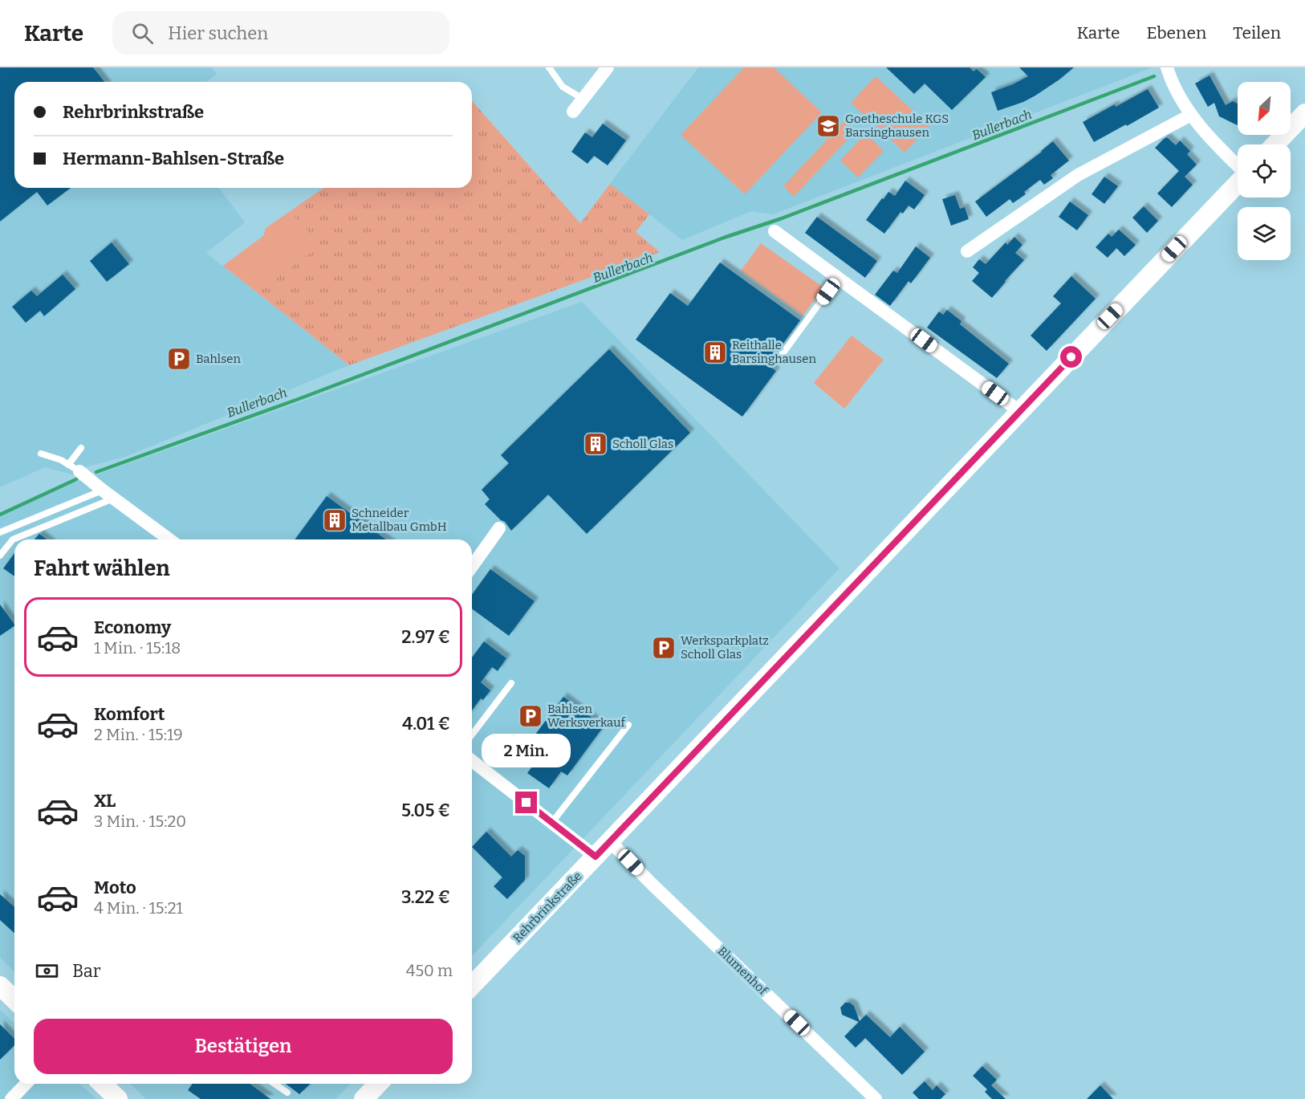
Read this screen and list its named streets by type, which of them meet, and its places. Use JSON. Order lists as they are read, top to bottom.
{
  "streets": {
    "main road": ["Rehrbrinkstraße"],
    "street": ["Blumenhof"]
  },
  "crossings": [
    ["Rehrbrinkstraße", "Blumenhof"]
  ],
  "water": ["Bullerbach"],
  "places": {
    "school or university": ["Goetheschule KGS Barsinghausen"],
    "building": ["Reithalle Barsinghausen", "Scholl Glas", "Schneider Metallbau GmbH"],
    "parking": ["Bahlsen", "Werksparkplatz Scholl Glas", "Bahlsen Werksverkauf"]
  },
  "north": "bottom left",
  "page": {
    "header": "Karte",
    "search": "Hier suchen",
    "nav": ["Karte", "Ebenen", "Teilen"],
    "banner": ["Rehrbrinkstraße", "Hermann-Bahlsen-Straße"],
    "heading": "Fahrt wählen",
    "list": [
      {
        "name": "Economy",
        "note": "1 Min. · 15:18",
        "value": "2.97 €"
      },
      {
        "name": "Komfort",
        "note": "2 Min. · 15:19",
        "value": "4.01 €"
      },
      {
        "name": "XL",
        "note": "3 Min. · 15:20",
        "value": "5.05 €"
      },
      {
        "name": "Moto",
        "note": "4 Min. · 15:21",
        "value": "3.22 €"
      }
    ],
    "bubble": "2 Min.",
    "pay": ["Bar", "450 m"],
    "buttons": "Bestätigen"
  }
}
